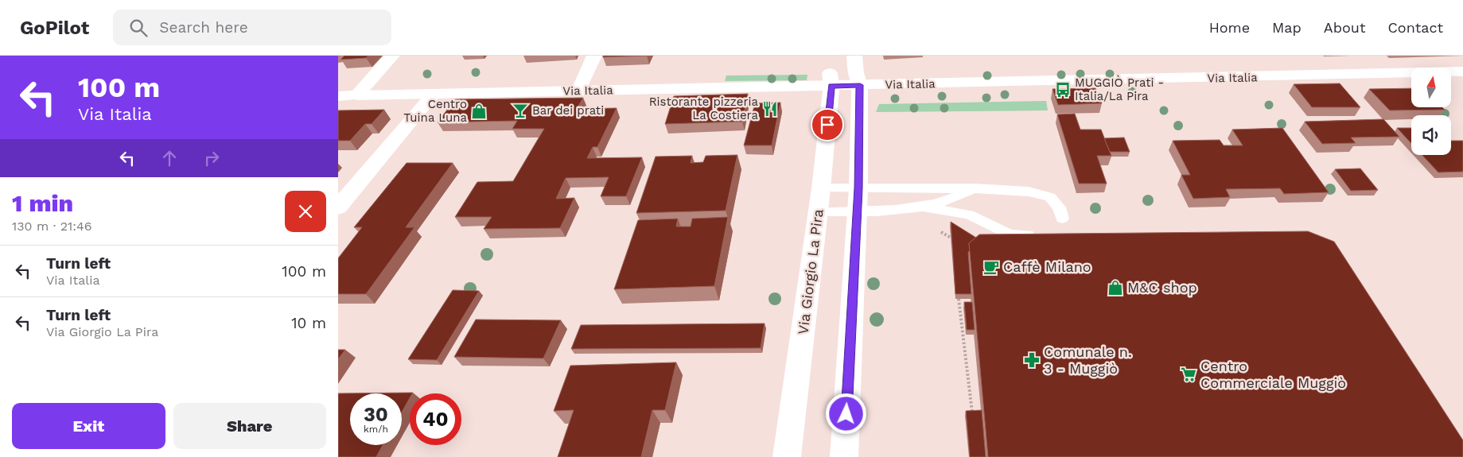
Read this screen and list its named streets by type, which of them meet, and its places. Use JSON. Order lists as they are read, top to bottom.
{
  "streets": {
    "street": ["Via Italia", "Via Giorgio La Pira"]
  },
  "crossings": [
    ["Via Italia", "Via Giorgio La Pira"]
  ],
  "places": {
    "bus stop": ["MUGGIÒ Prati - Italia/La Pira"],
    "restaurant": ["Ristorante pizzeria La Costiera"],
    "bar": ["Bar dei prati"],
    "shop": ["Centro Tuina Luna", "M&C shop"],
    "cafe": ["Caffè Milano"],
    "pharmacy": ["Comunale n. 3 - Muggiò"],
    "supermarket": ["Centro Commerciale Muggiò"]
  },
  "north": "top",
  "page": {
    "header": "GoPilot",
    "search": "Search here",
    "nav": [
      "Home",
      "Map",
      "About",
      "Contact"
    ],
    "turn": ["100 m", "Via Italia"],
    "heading": ["1 min", "130 m · 21:46"],
    "list": [
      {
        "name": "Turn left",
        "note": "Via Italia",
        "value": "100 m"
      },
      {
        "name": "Turn left",
        "note": "Via Giorgio La Pira",
        "value": "10 m"
      }
    ],
    "speed": "30 km/h",
    "limit": "40",
    "buttons": ["Exit", "Share"]
  }
}
